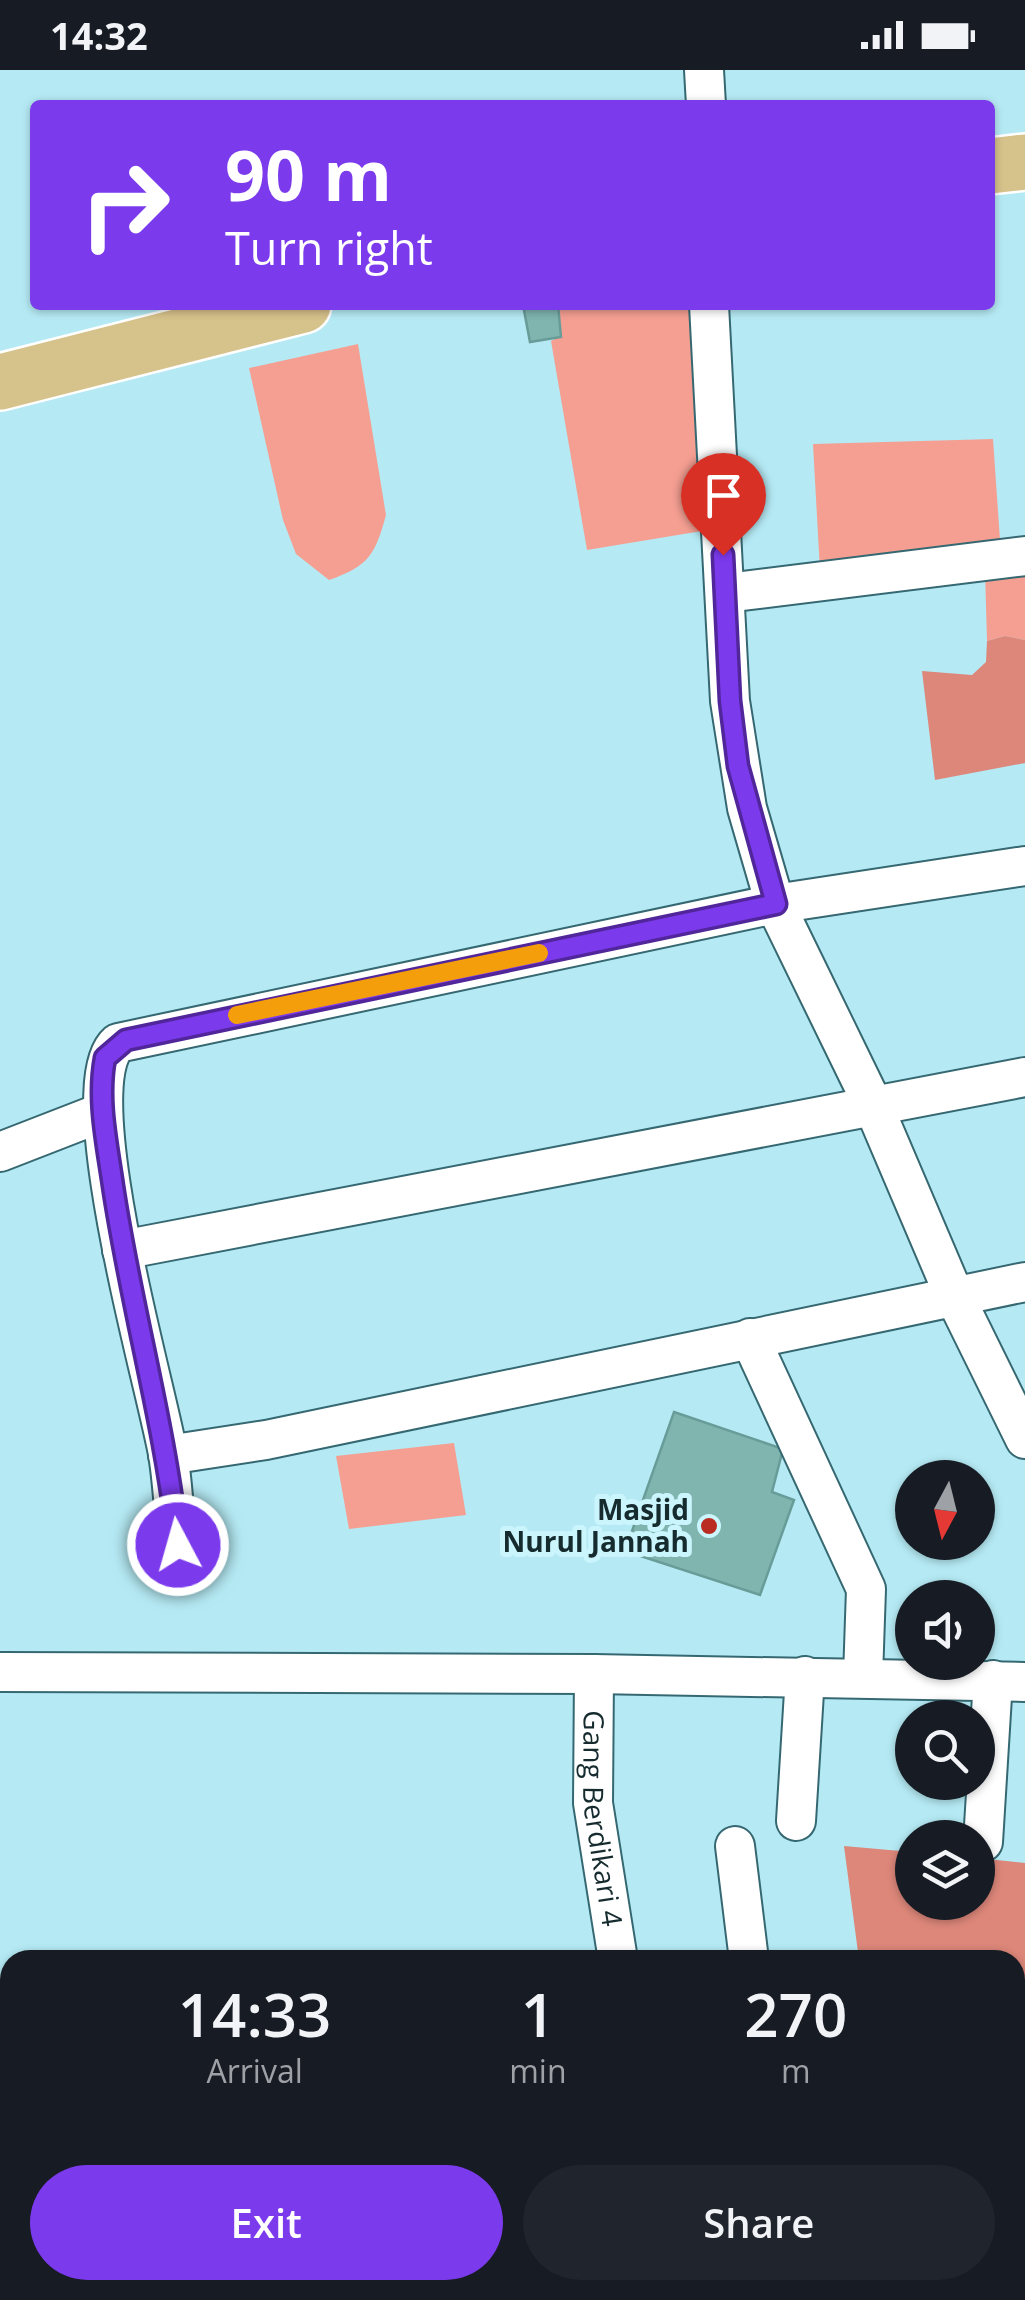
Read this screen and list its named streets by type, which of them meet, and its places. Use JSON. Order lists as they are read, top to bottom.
{
  "streets": {
    "street": ["Gang Berdikari 4"]
  },
  "places": ["Masjid Nurul Jannah"],
  "north": "bottom",
  "page": {
    "status": "14:32",
    "turn": ["90 m", "Turn right"],
    "eta": [
      "14:33",
      "Arrival",
      "1",
      "min",
      "270",
      "m"
    ],
    "buttons": ["Exit", "Share"]
  }
}
